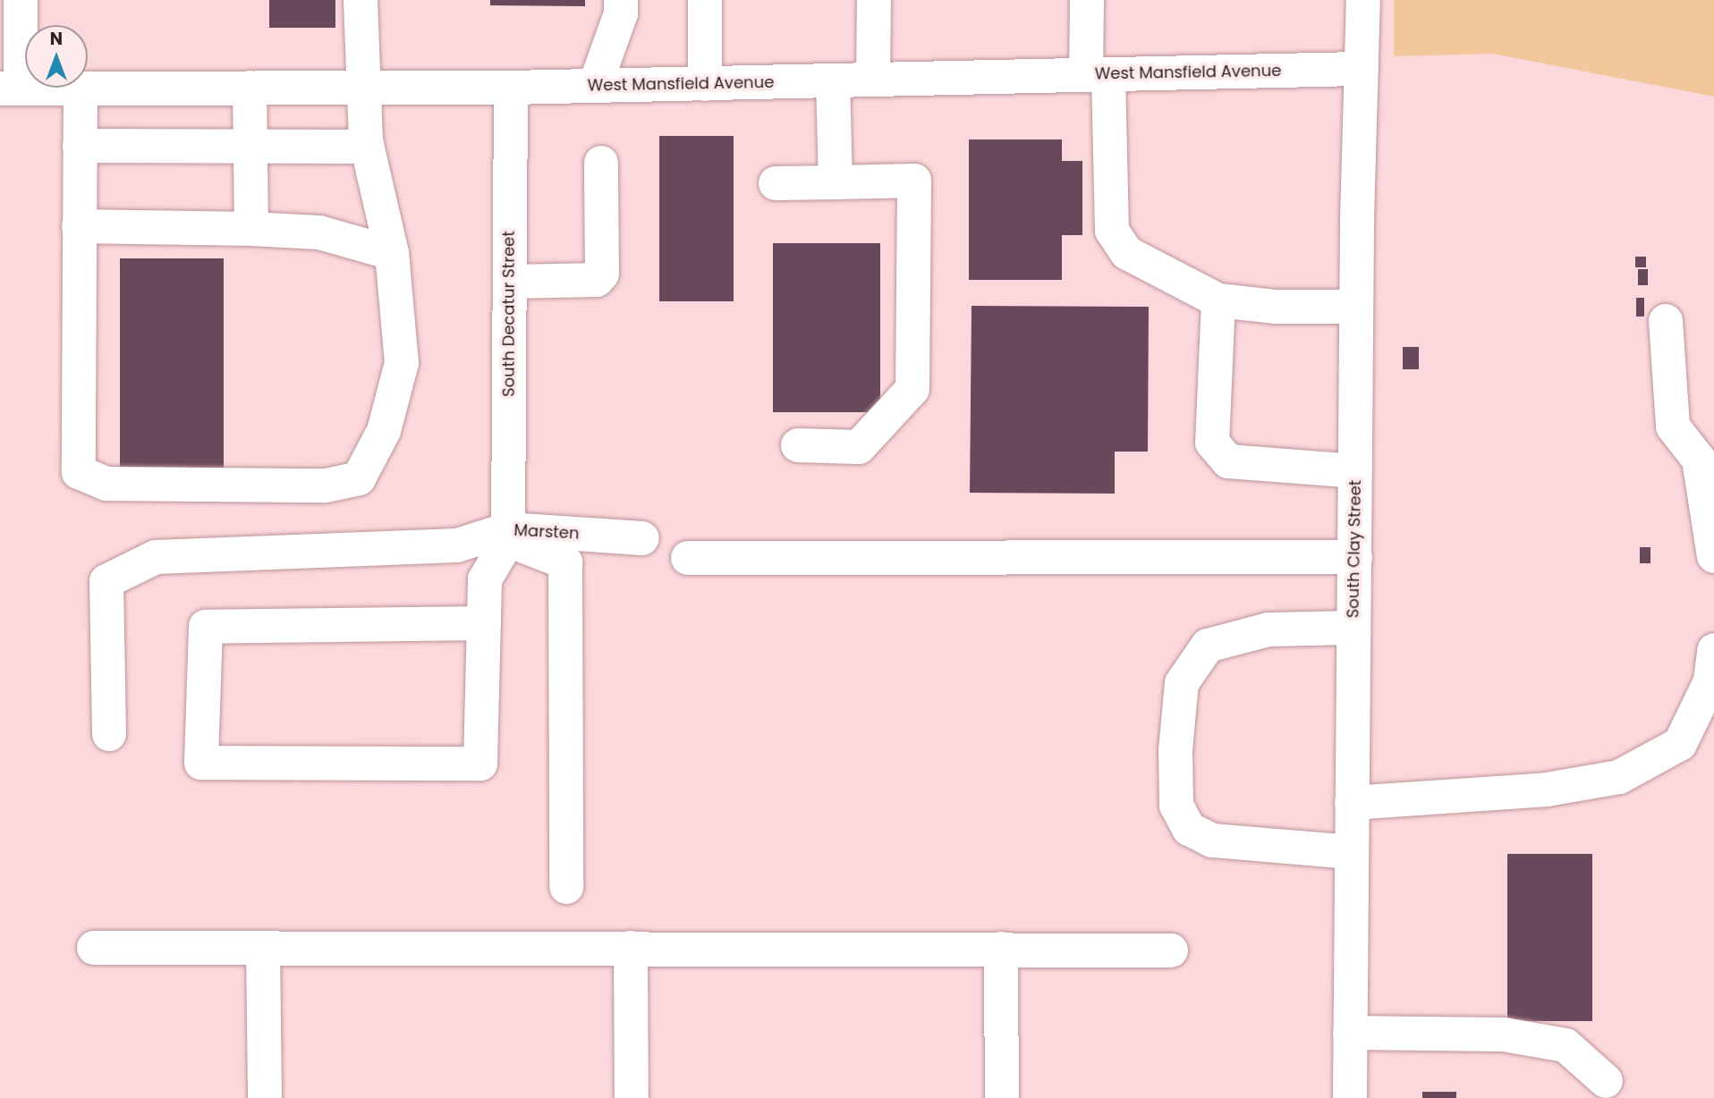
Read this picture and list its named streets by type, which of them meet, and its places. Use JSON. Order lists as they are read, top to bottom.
{
  "streets": {
    "street": [
      "West Mansfield Avenue",
      "South Decatur Street",
      "Marsten",
      "South Clay Street"
    ]
  },
  "crossings": [
    ["West Mansfield Avenue", "South Decatur Street"],
    ["West Mansfield Avenue", "South Clay Street"],
    ["South Decatur Street", "Marsten"]
  ],
  "north": "top"
}
